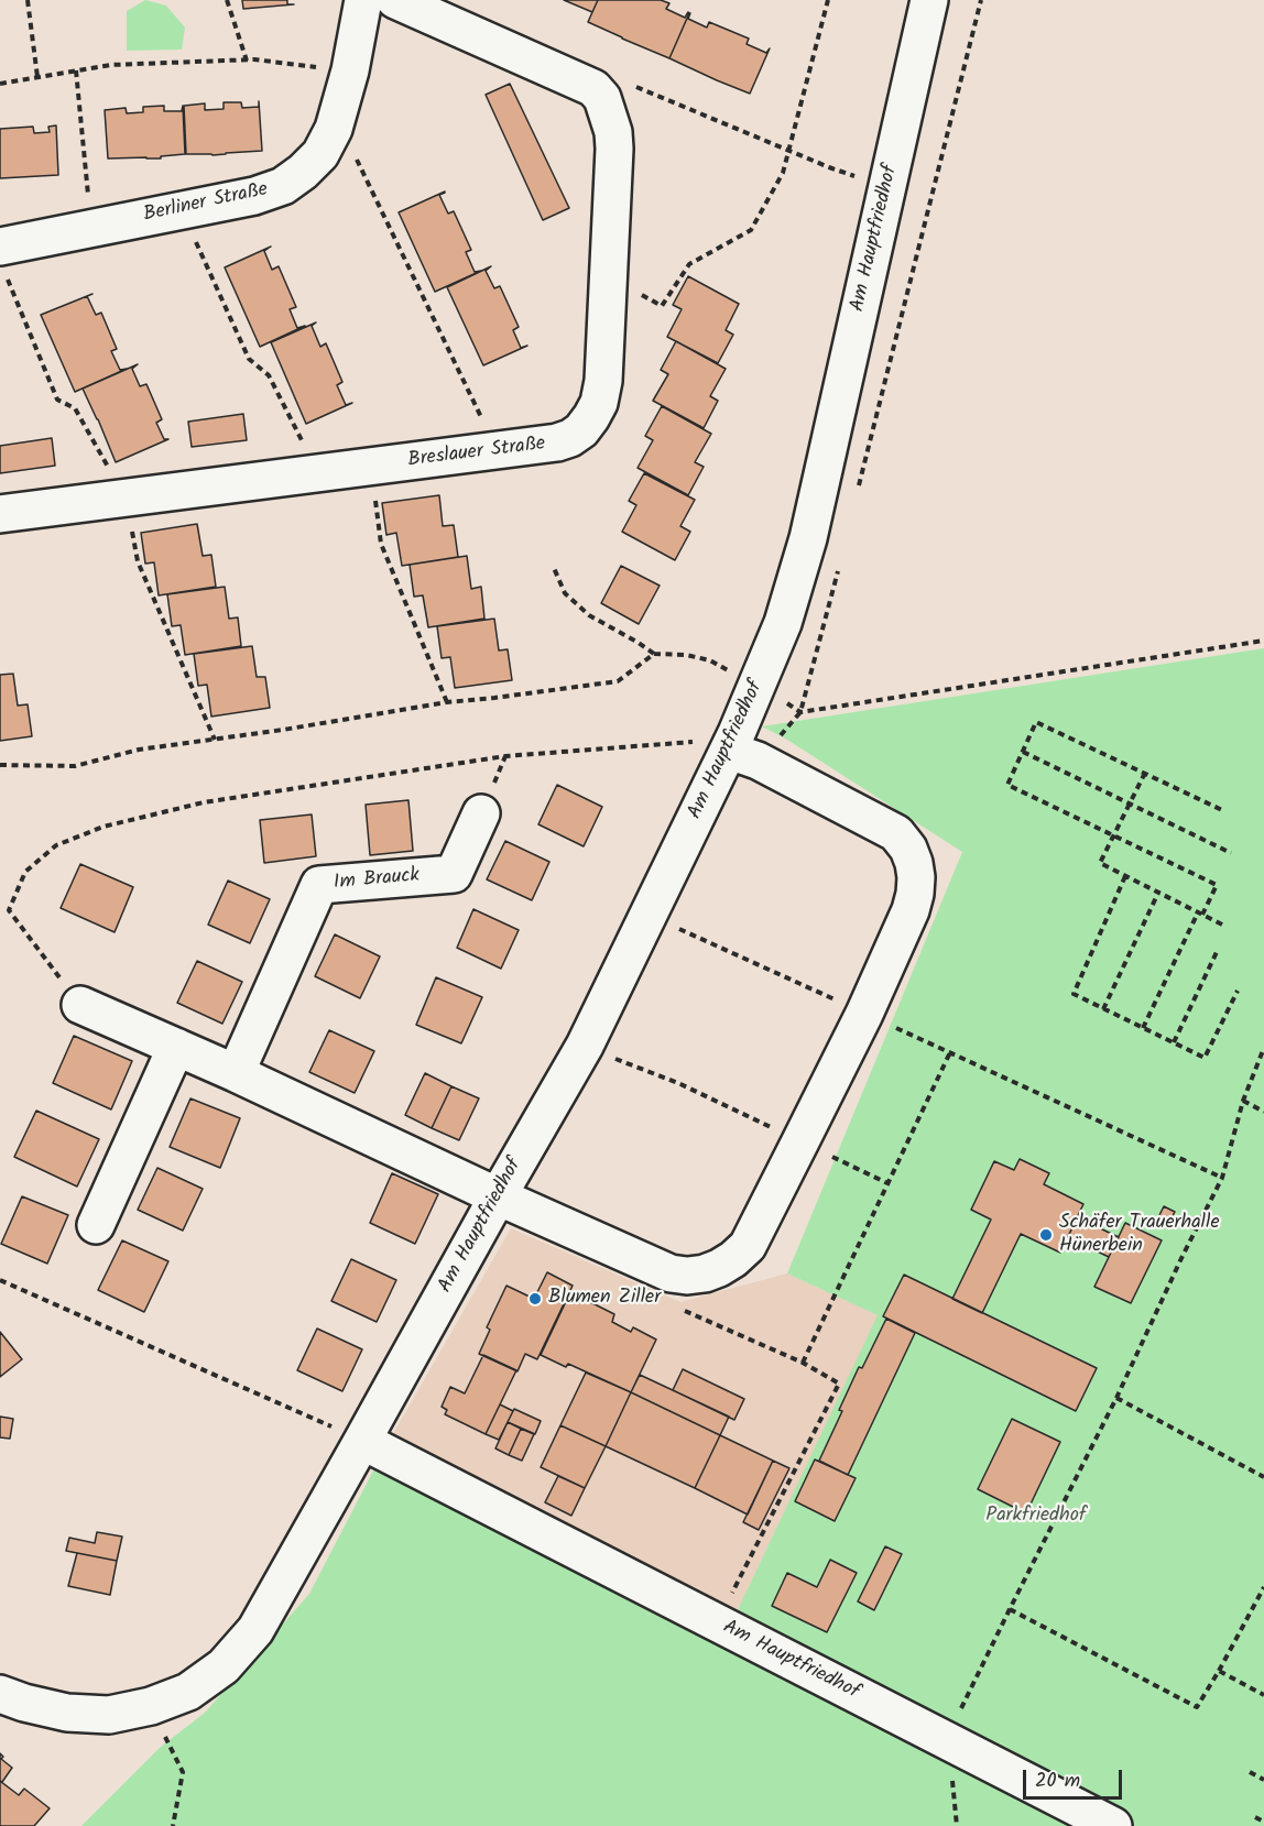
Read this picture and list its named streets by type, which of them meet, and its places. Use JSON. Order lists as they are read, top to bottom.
{
  "streets": {
    "street": [
      "Berliner Straße",
      "Am Hauptfriedhof",
      "Breslauer Straße",
      "Im Brauck"
    ]
  },
  "parks": ["Parkfriedhof"],
  "places": ["Schäfer Trauerhalle Hünerbein", "Blumen Ziller"],
  "scale_bar": "20 m"
}
